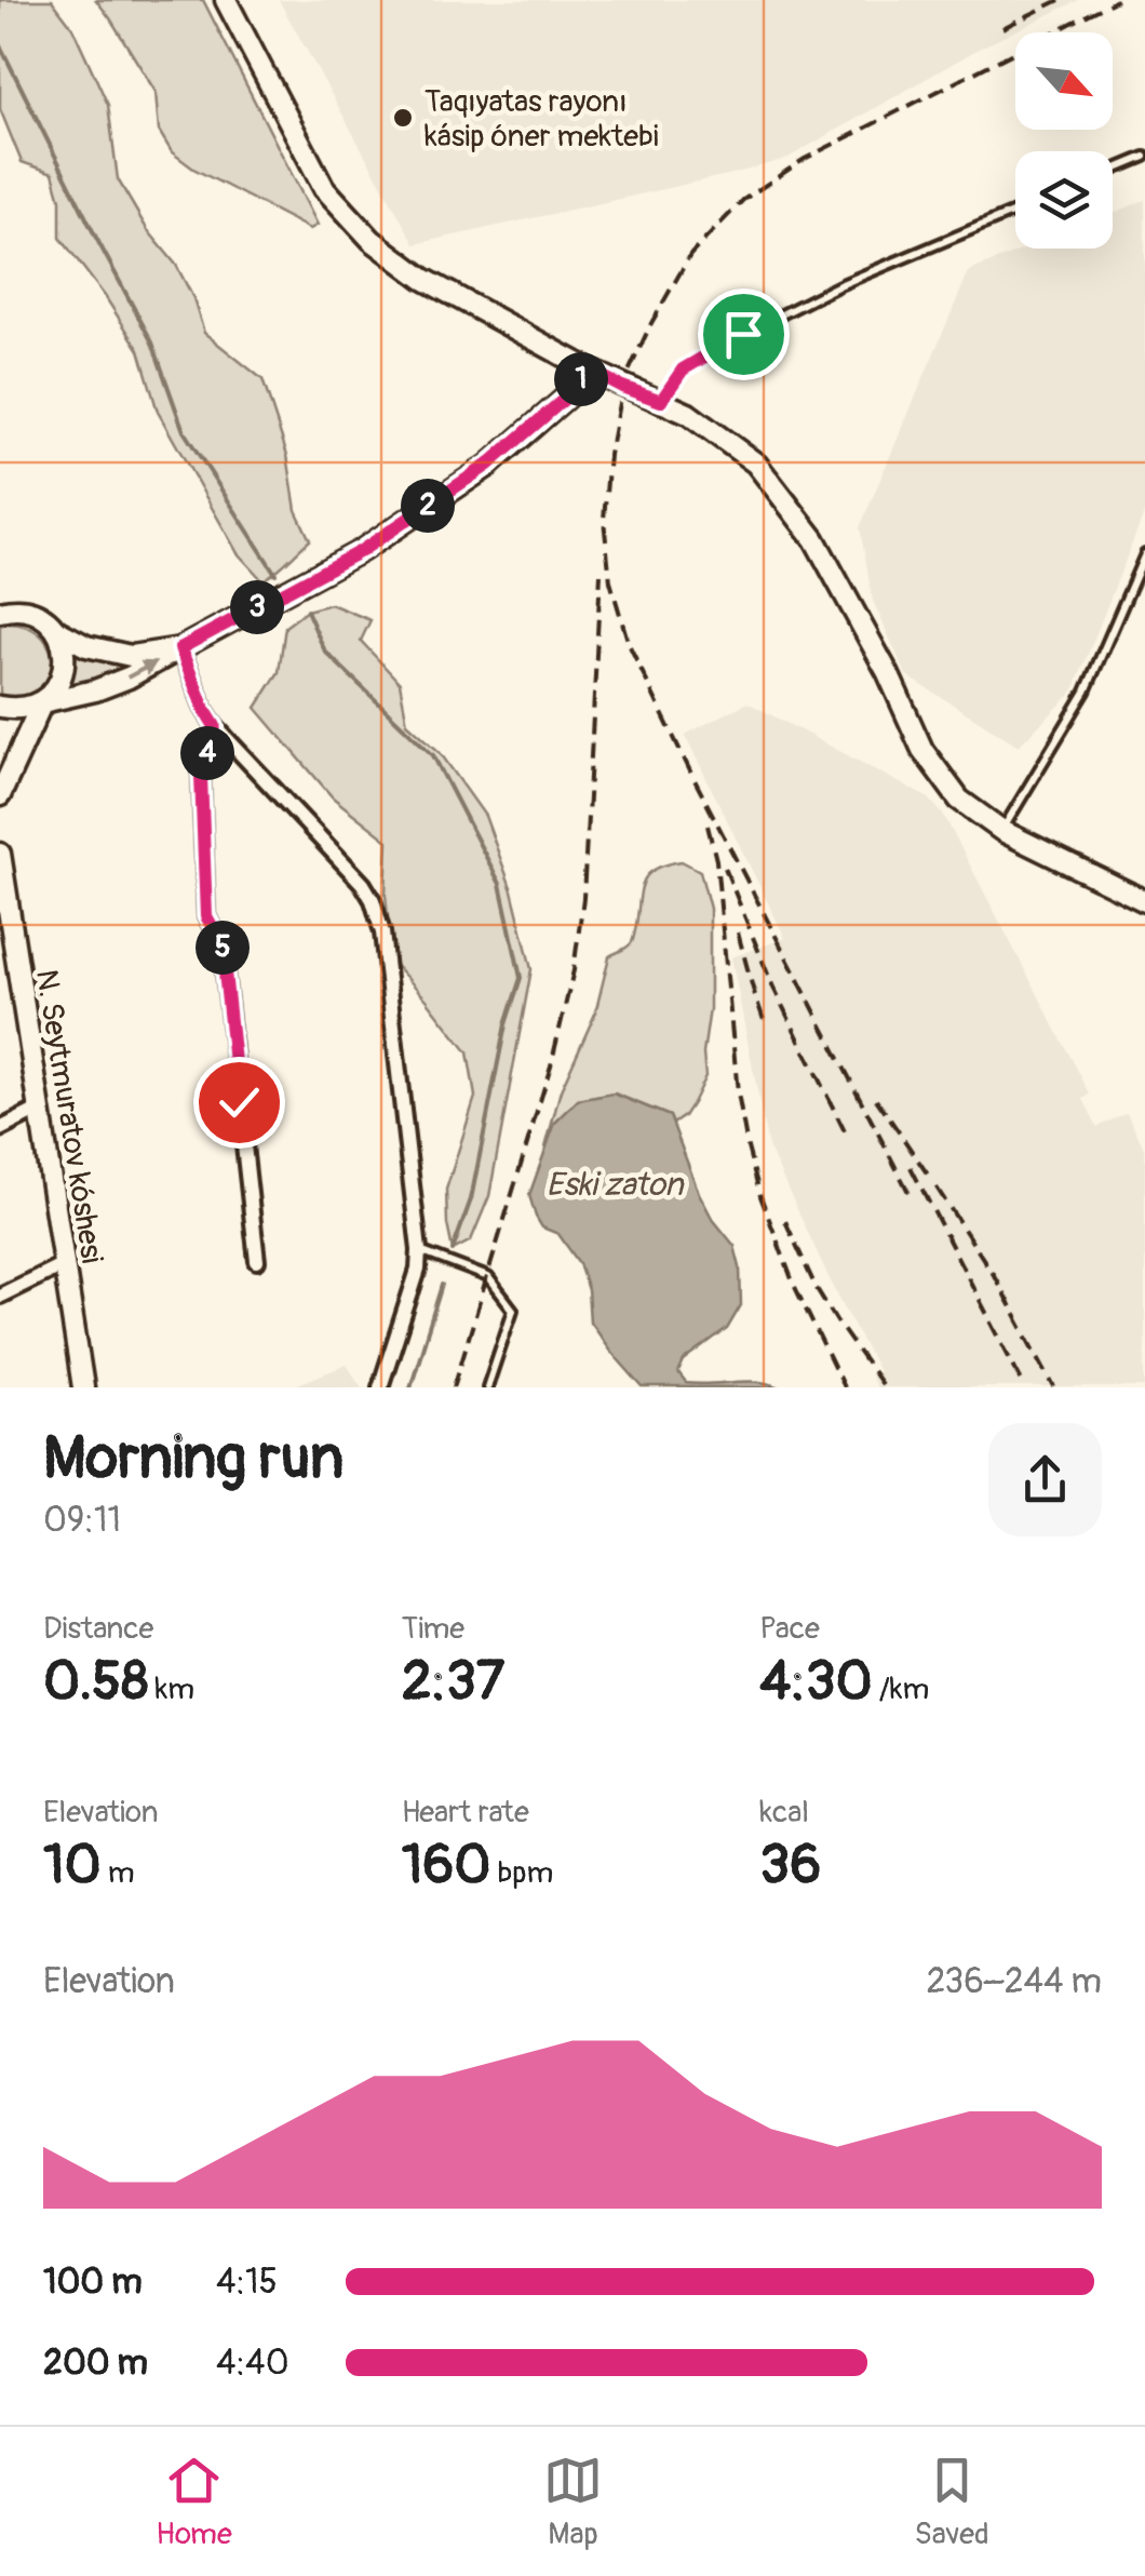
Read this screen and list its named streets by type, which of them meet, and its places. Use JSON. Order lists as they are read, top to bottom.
{
  "streets": {
    "street": ["N. Seytmuratov kóshesi"]
  },
  "water": ["Eski zaton"],
  "places": ["Taqıyatas rayonı kásip óner mektebi"],
  "north": "bottom right",
  "page": {
    "pins": [
      "1",
      "2",
      "3",
      "4",
      "5"
    ],
    "heading": ["Morning run", "09:11"],
    "stats": [
      ["Distance", "0.58 km"],
      ["Time", "2:37"],
      ["Pace", "4:30 /km"],
      ["Elevation", "10 m"],
      ["Heart rate", "160 bpm"],
      ["kcal", "36"]
    ],
    "chart": ["Elevation", "236–244 m"],
    "list": [
      {
        "name": "100 m",
        "note": "4:15"
      },
      {
        "name": "200 m",
        "note": "4:40"
      }
    ],
    "tabs": ["Home", "Map", "Saved"]
  }
}
